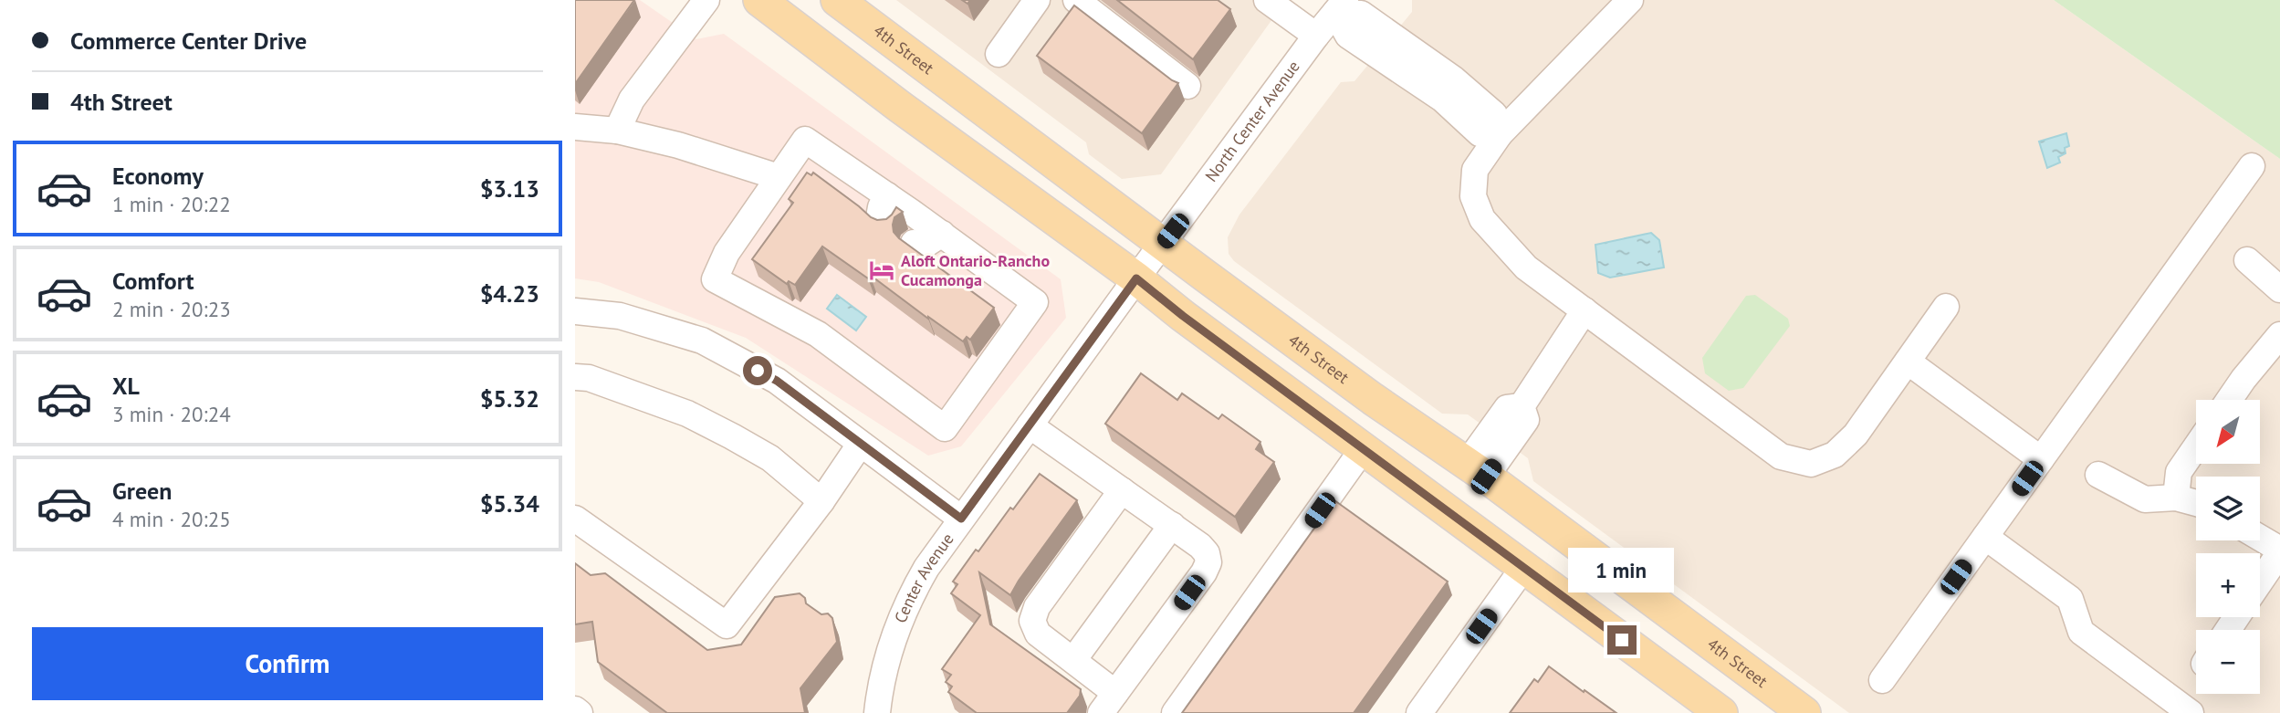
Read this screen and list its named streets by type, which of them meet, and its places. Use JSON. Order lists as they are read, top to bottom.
{
  "streets": {
    "main road": ["4th Street"],
    "street": ["North Center Avenue", "Center Avenue"]
  },
  "crossings": [
    ["4th Street", "North Center Avenue"],
    ["4th Street", "Center Avenue"],
    ["North Center Avenue", "Center Avenue"]
  ],
  "places": {
    "hotel": ["Aloft Ontario-Rancho Cucamonga"]
  },
  "north": "bottom left",
  "page": {
    "banner": ["Commerce Center Drive", "4th Street"],
    "list": [
      {
        "name": "Economy",
        "note": "1 min · 20:22",
        "value": "$3.13"
      },
      {
        "name": "Comfort",
        "note": "2 min · 20:23",
        "value": "$4.23"
      },
      {
        "name": "XL",
        "note": "3 min · 20:24",
        "value": "$5.32"
      },
      {
        "name": "Green",
        "note": "4 min · 20:25",
        "value": "$5.34"
      }
    ],
    "map_buttons": ["+", "−"],
    "bubble": "1 min",
    "buttons": "Confirm"
  }
}
